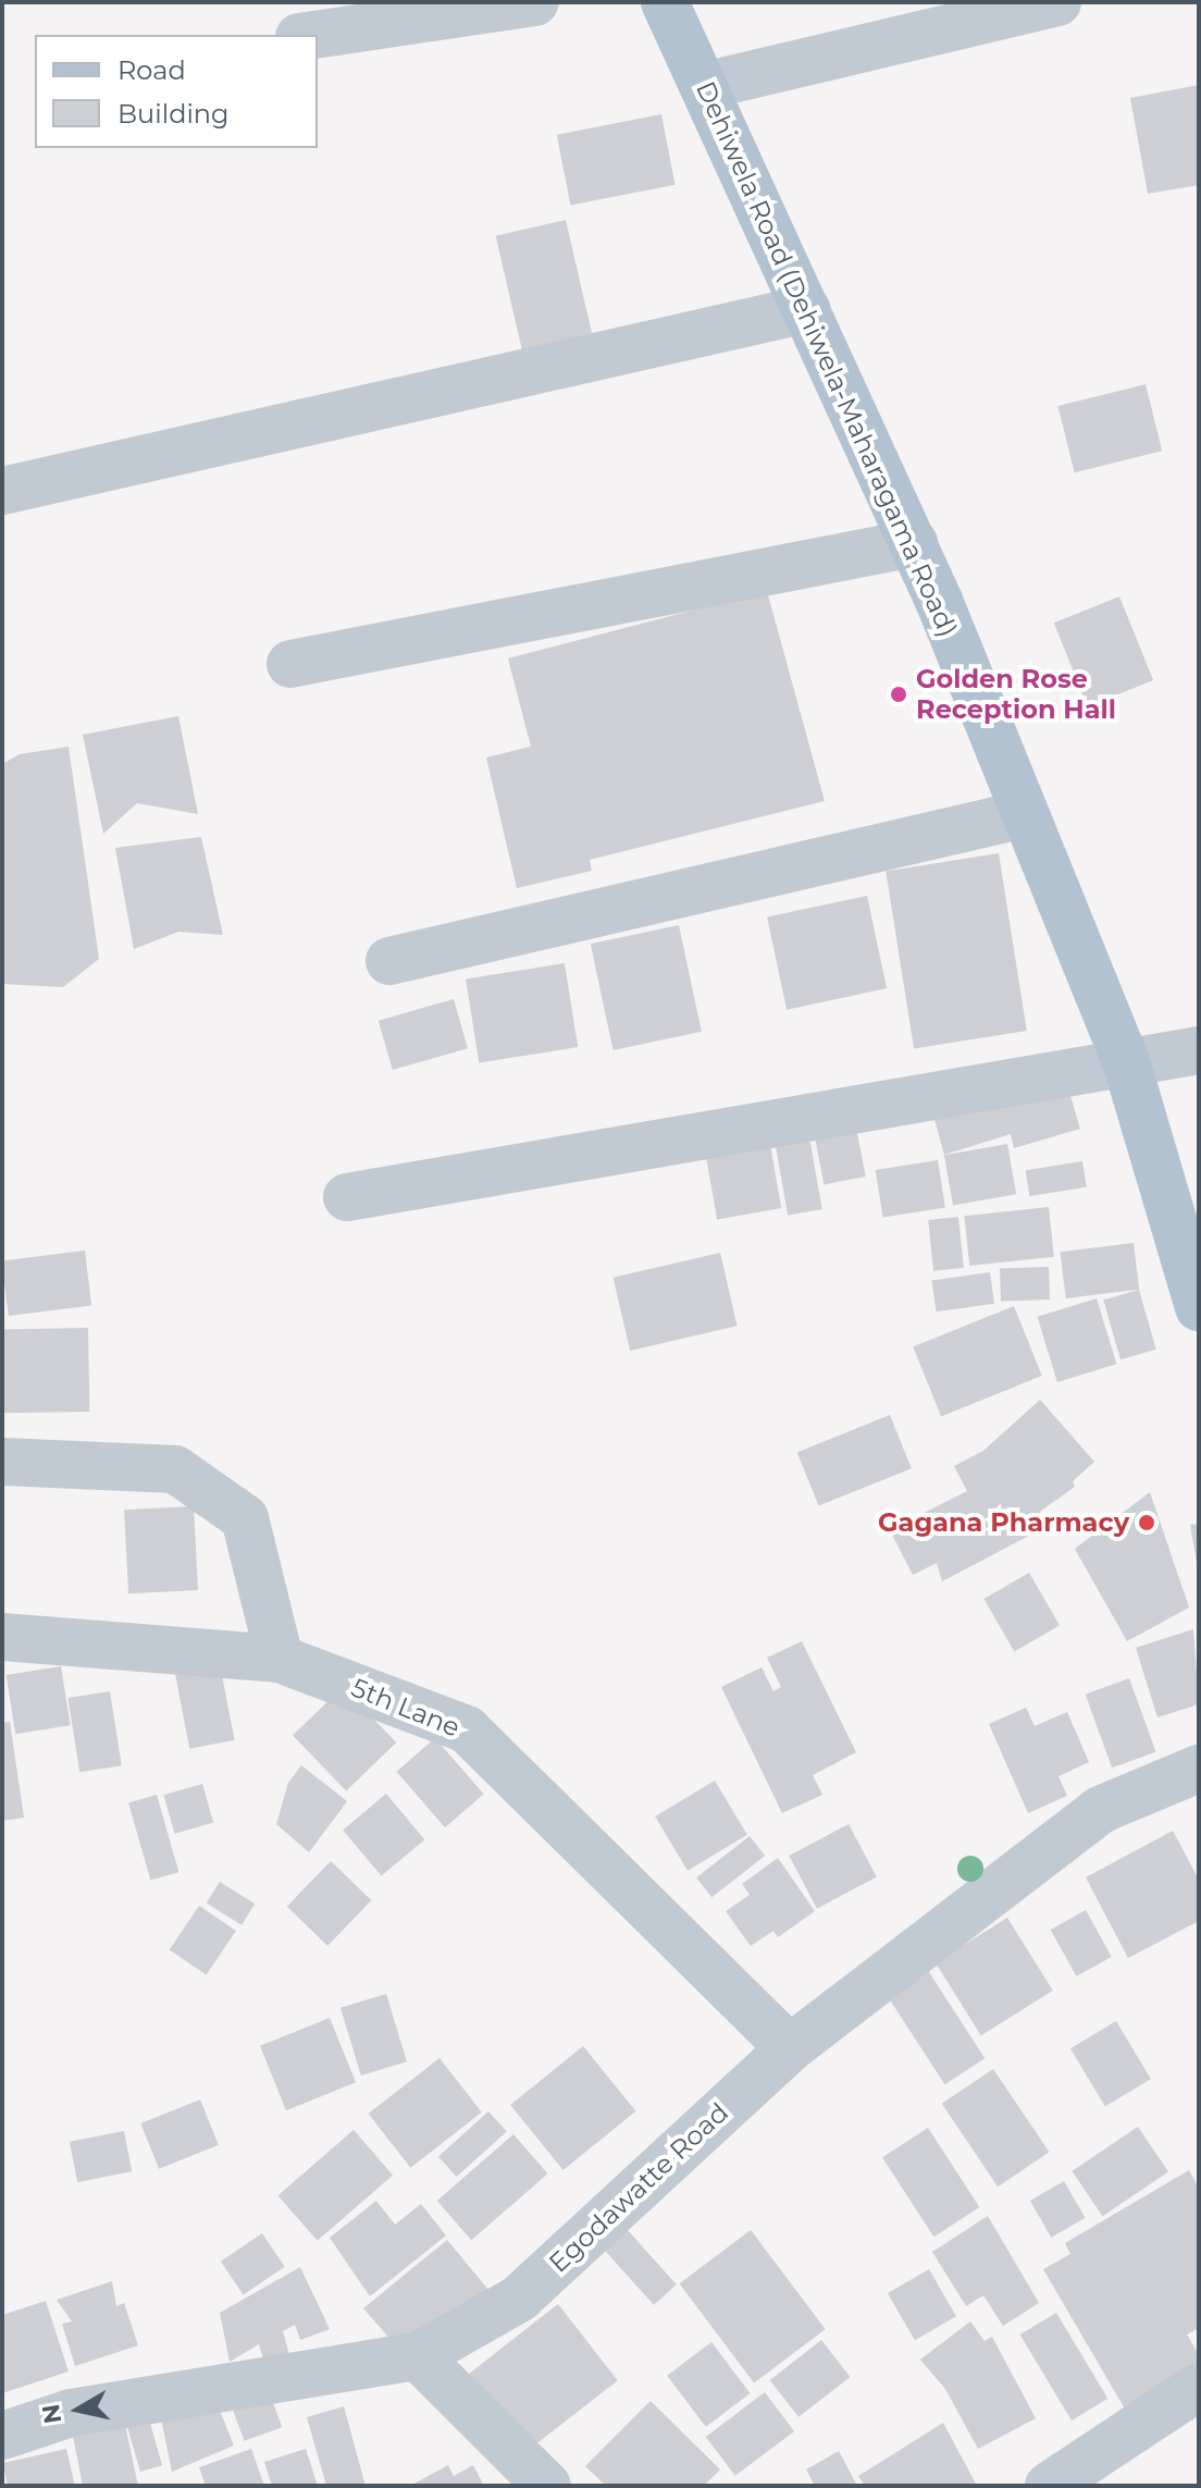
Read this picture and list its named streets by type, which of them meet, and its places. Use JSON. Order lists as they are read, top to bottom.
{
  "streets": {
    "main road": ["Dehiwela Road (Dehiwela-Maharagama Road)"],
    "street": ["5th Lane", "Egodawatte Road"]
  },
  "crossings": [
    ["5th Lane", "Egodawatte Road"]
  ],
  "places": ["Golden Rose Reception Hall", "Gagana Pharmacy"],
  "legend": ["Road", "Building"],
  "north": "left"
}
